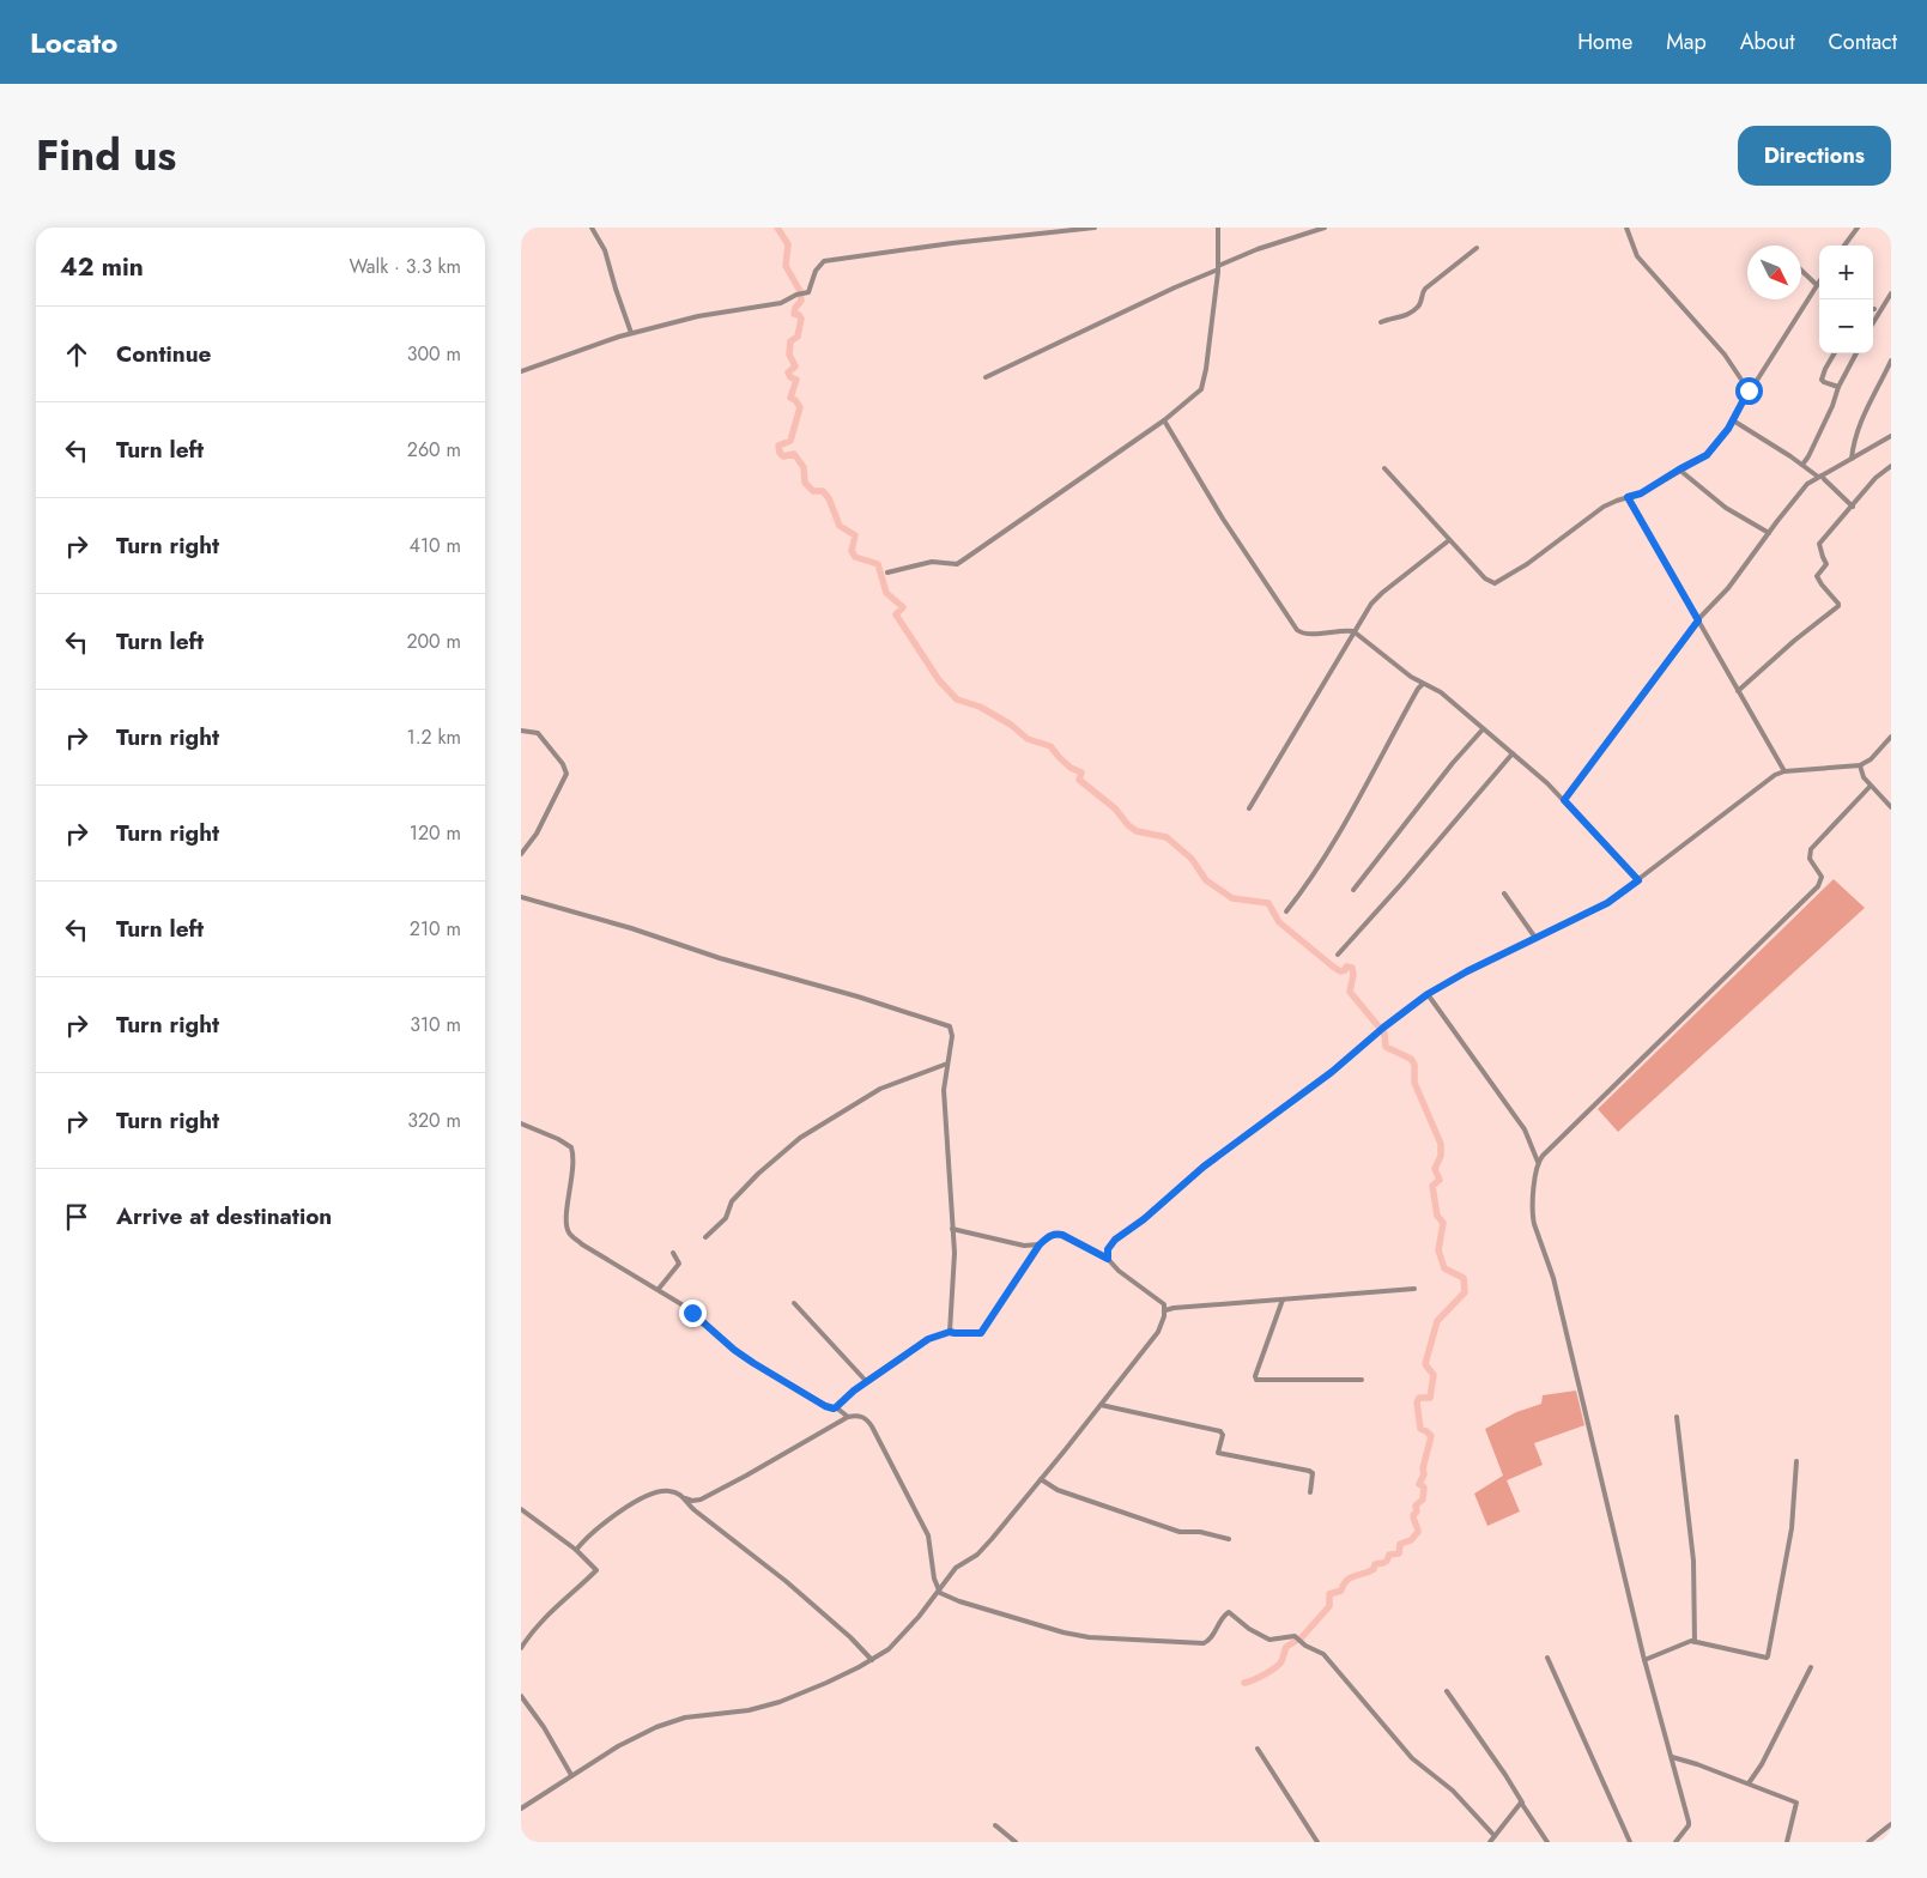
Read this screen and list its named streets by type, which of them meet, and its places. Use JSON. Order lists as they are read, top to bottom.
{
  "north": "bottom right",
  "page": {
    "header": "Locato",
    "nav": [
      "Home",
      "Map",
      "About",
      "Contact"
    ],
    "title": "Find us",
    "buttons": "Directions",
    "heading": ["42 min", "Walk · 3.3 km"],
    "map_buttons": ["+", "−"],
    "list": [
      ["Continue", "300 m"],
      ["Turn left", "260 m"],
      ["Turn right", "410 m"],
      ["Turn left", "200 m"],
      ["Turn right", "1.2 km"],
      ["Turn right", "120 m"],
      ["Turn left", "210 m"],
      ["Turn right", "310 m"],
      ["Turn right", "320 m"],
      "Arrive at destination"
    ]
  }
}
